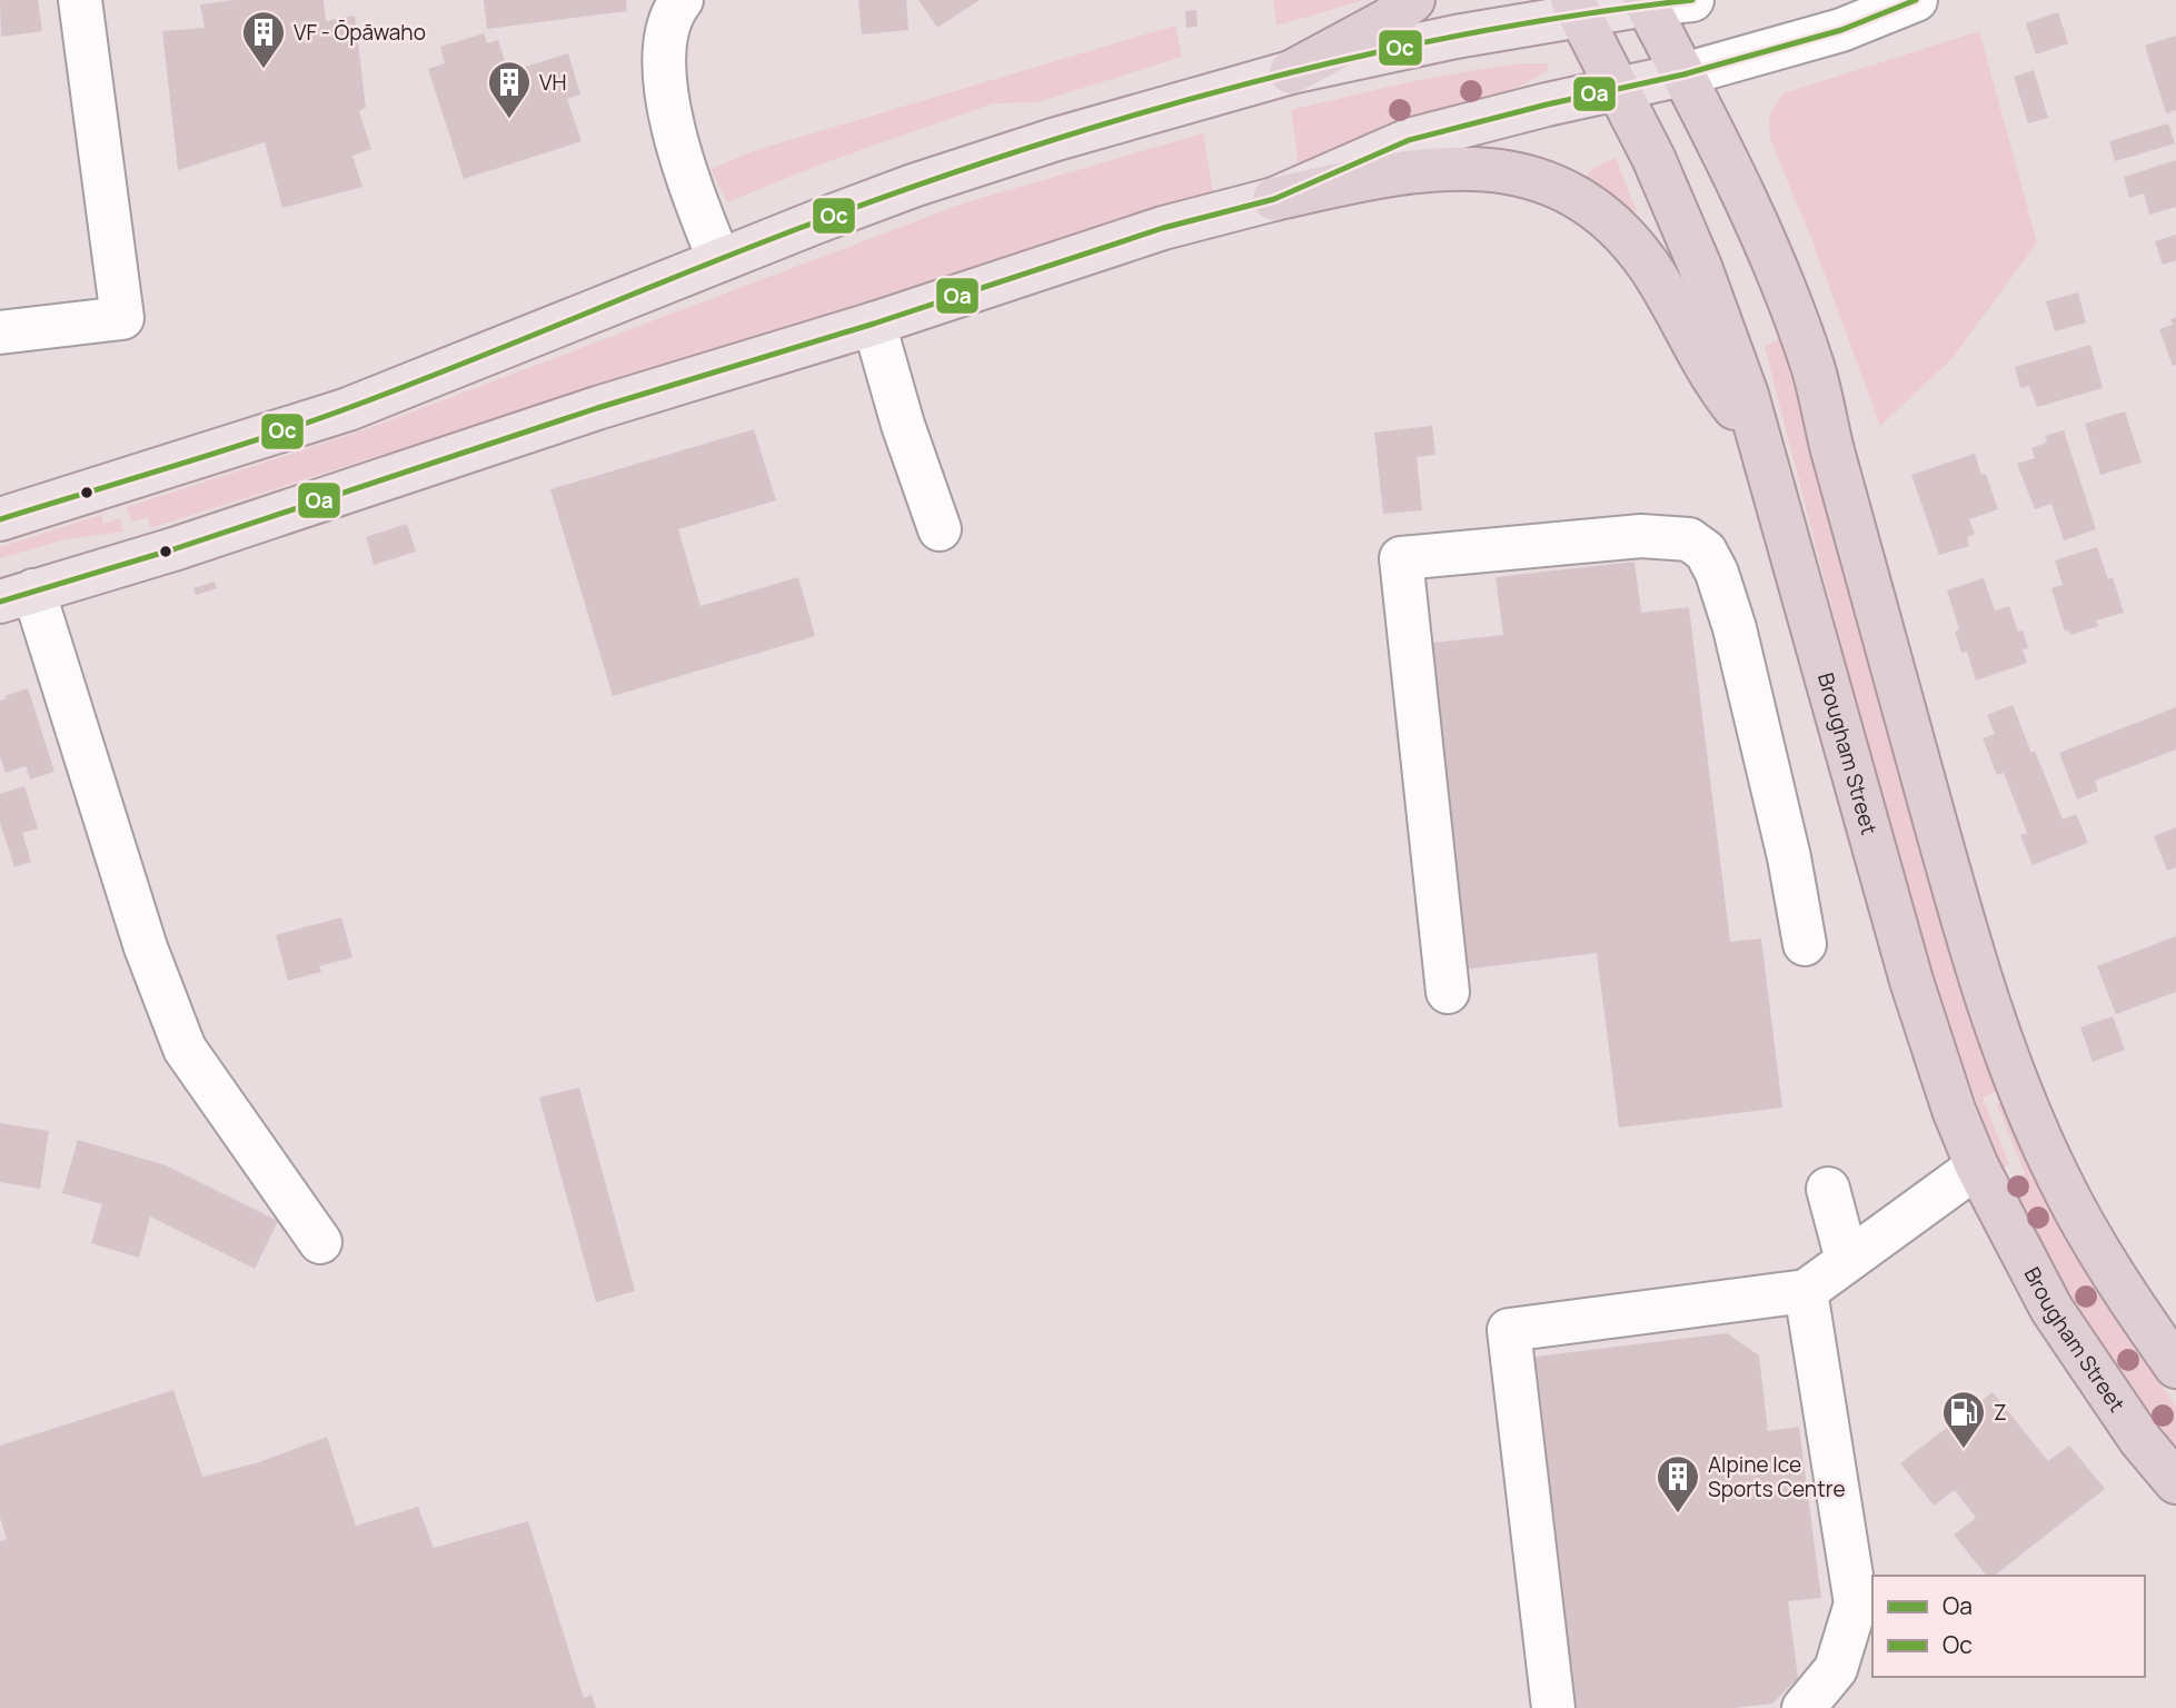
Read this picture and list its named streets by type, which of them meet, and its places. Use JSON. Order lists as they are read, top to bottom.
{
  "streets": {
    "highway": ["Brougham Street"]
  },
  "places": {
    "building": ["VF - Ōpāwaho", "VH", "Alpine Ice Sports Centre"],
    "fuel station": ["Z"]
  },
  "lines": ["transit line Oa", "transit line Oc"],
  "legend": ["Oa", "Oc"]
}
